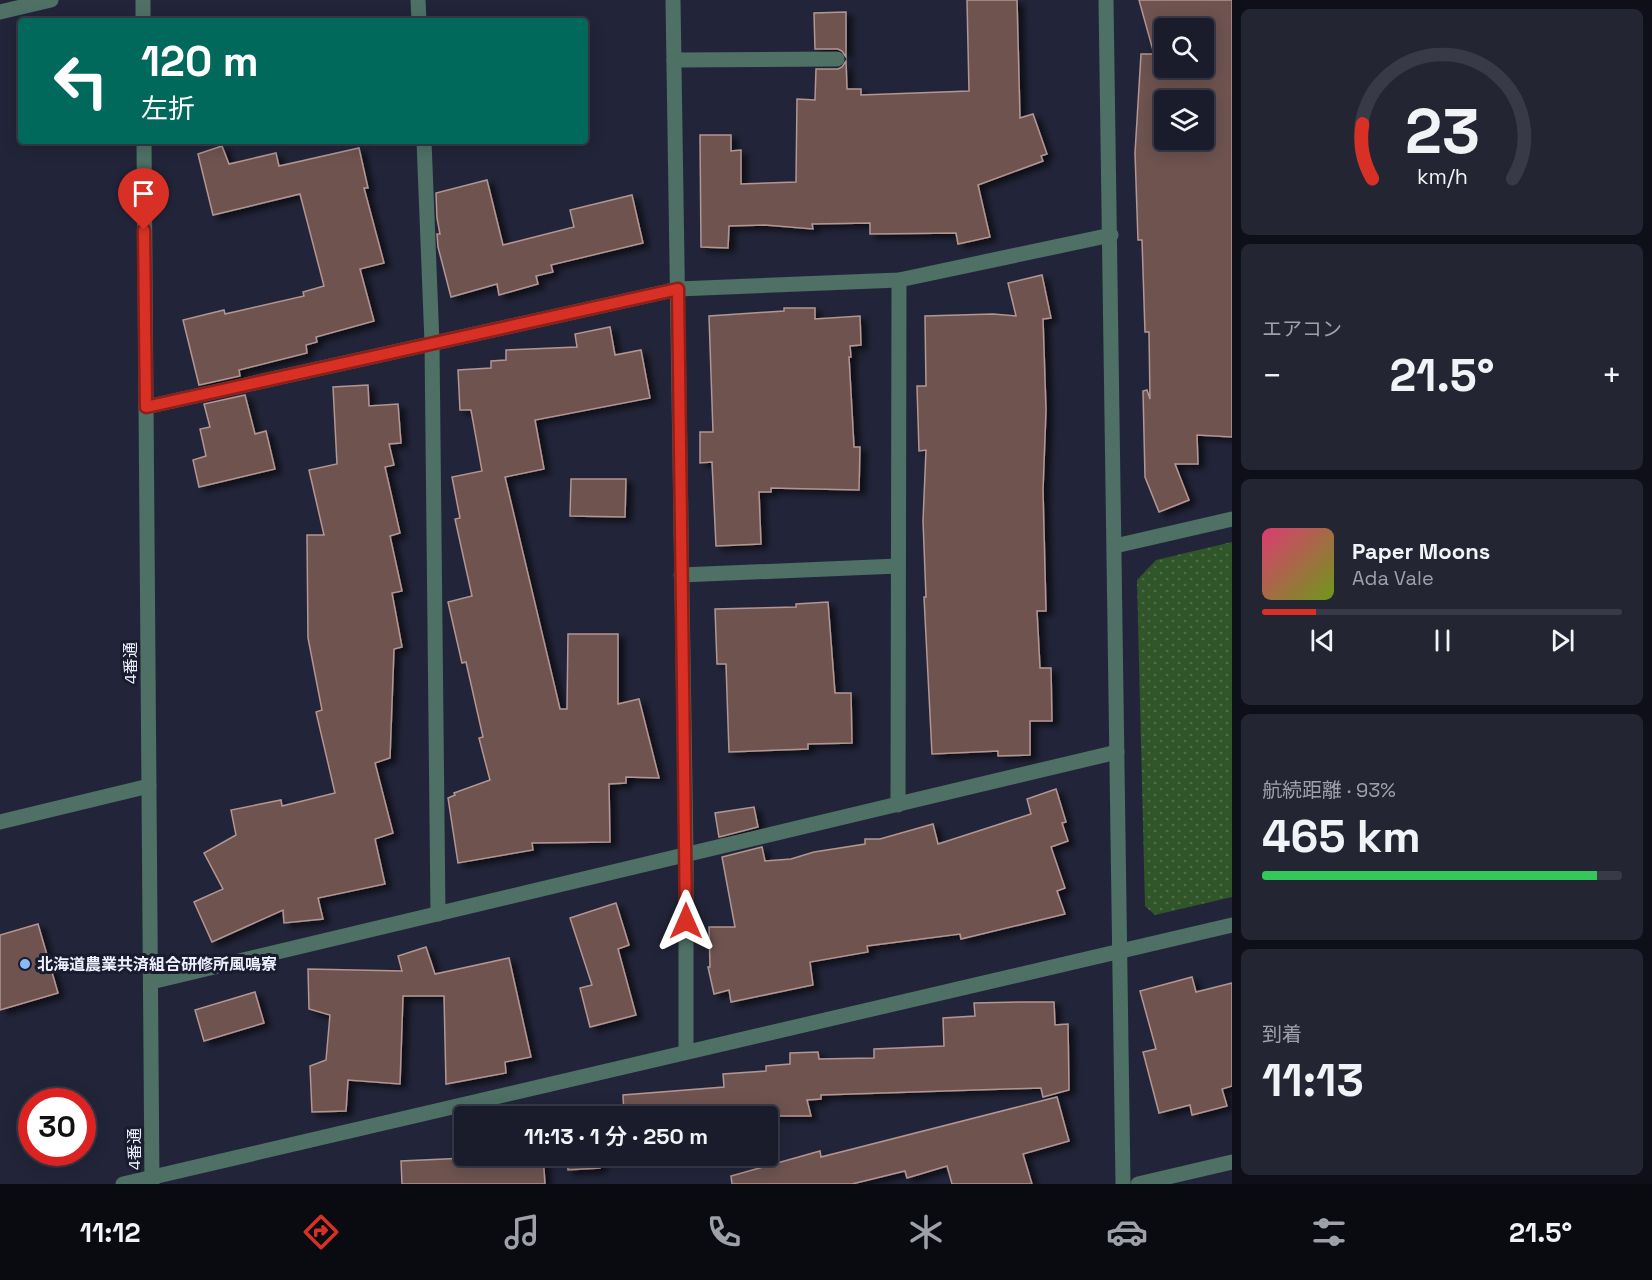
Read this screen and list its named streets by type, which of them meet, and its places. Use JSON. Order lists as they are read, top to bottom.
{
  "streets": {
    "street": ["4番通"]
  },
  "places": ["北海道農業共済組合研修所風鳴寮"],
  "page": {
    "turn": ["120 m", "左折"],
    "tile": [
      "エアコン",
      ["航続距離 · 93%", "465 km"],
      ["到着", "11:13"]
    ],
    "heat": ["−", "21.5°", "+"],
    "song": ["Paper Moons", "Ada Vale"],
    "limit": "30",
    "trip": "11:13 · 1 分 · 250 m",
    "tabs": ["11:12", "21.5°"],
    "gauge": ["23", "km/h"]
  }
}
